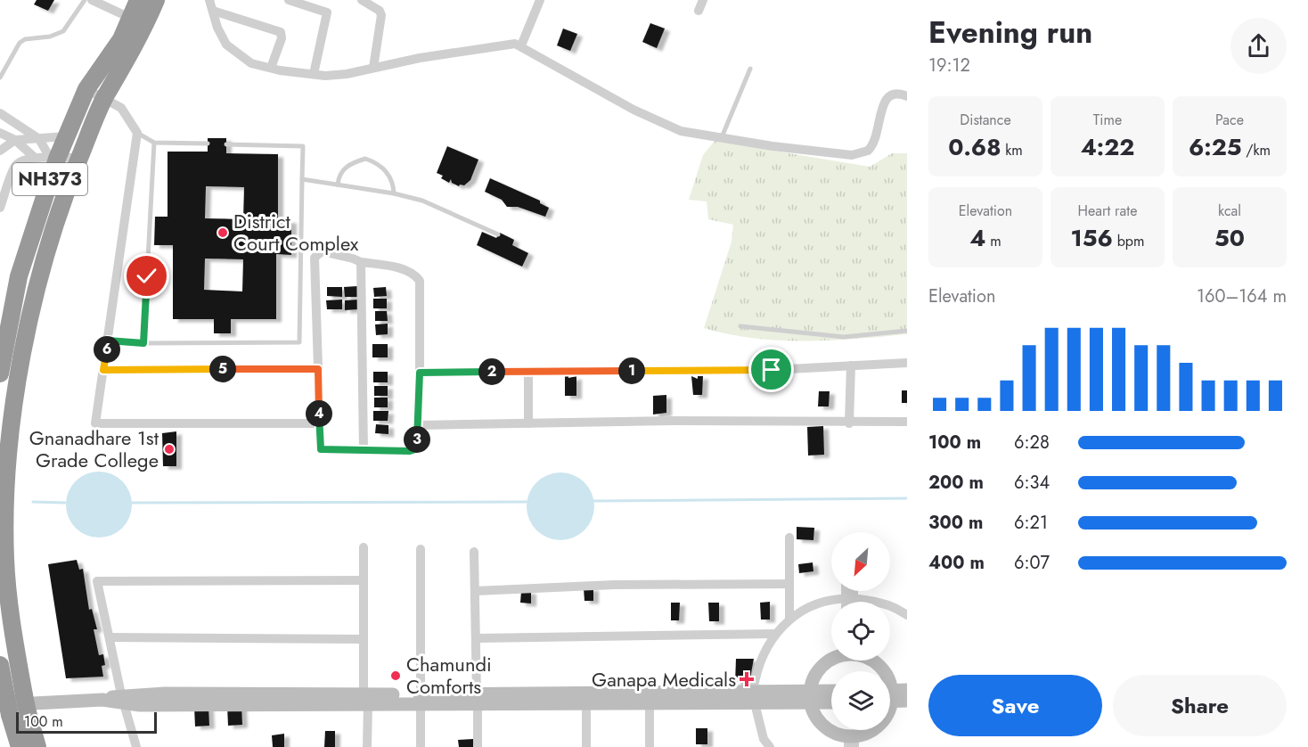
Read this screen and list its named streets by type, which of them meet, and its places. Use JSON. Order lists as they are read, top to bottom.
{
  "streets": {
    "highway": ["NH373"]
  },
  "places": {
    "other": ["District Court Complex", "Gnanadhare 1st Grade College", "Chamundi Comforts"],
    "health": ["Ganapa Medicals"]
  },
  "scale_bar": "100 m",
  "north": "bottom left",
  "page": {
    "heading": ["Evening run", "19:12"],
    "stats": [
      ["Distance", "0.68 km"],
      ["Time", "4:22"],
      ["Pace", "6:25 /km"],
      ["Elevation", "4 m"],
      ["Heart rate", "156 bpm"],
      ["kcal", "50"]
    ],
    "chart": ["Elevation", "160–164 m"],
    "pins": [
      "6",
      "5",
      "1",
      "2",
      "4",
      "3"
    ],
    "list": [
      {
        "name": "100 m",
        "note": "6:28"
      },
      {
        "name": "200 m",
        "note": "6:34"
      },
      {
        "name": "300 m",
        "note": "6:21"
      },
      {
        "name": "400 m",
        "note": "6:07"
      }
    ],
    "buttons": ["Save", "Share"],
    "scale": "100 m"
  }
}
